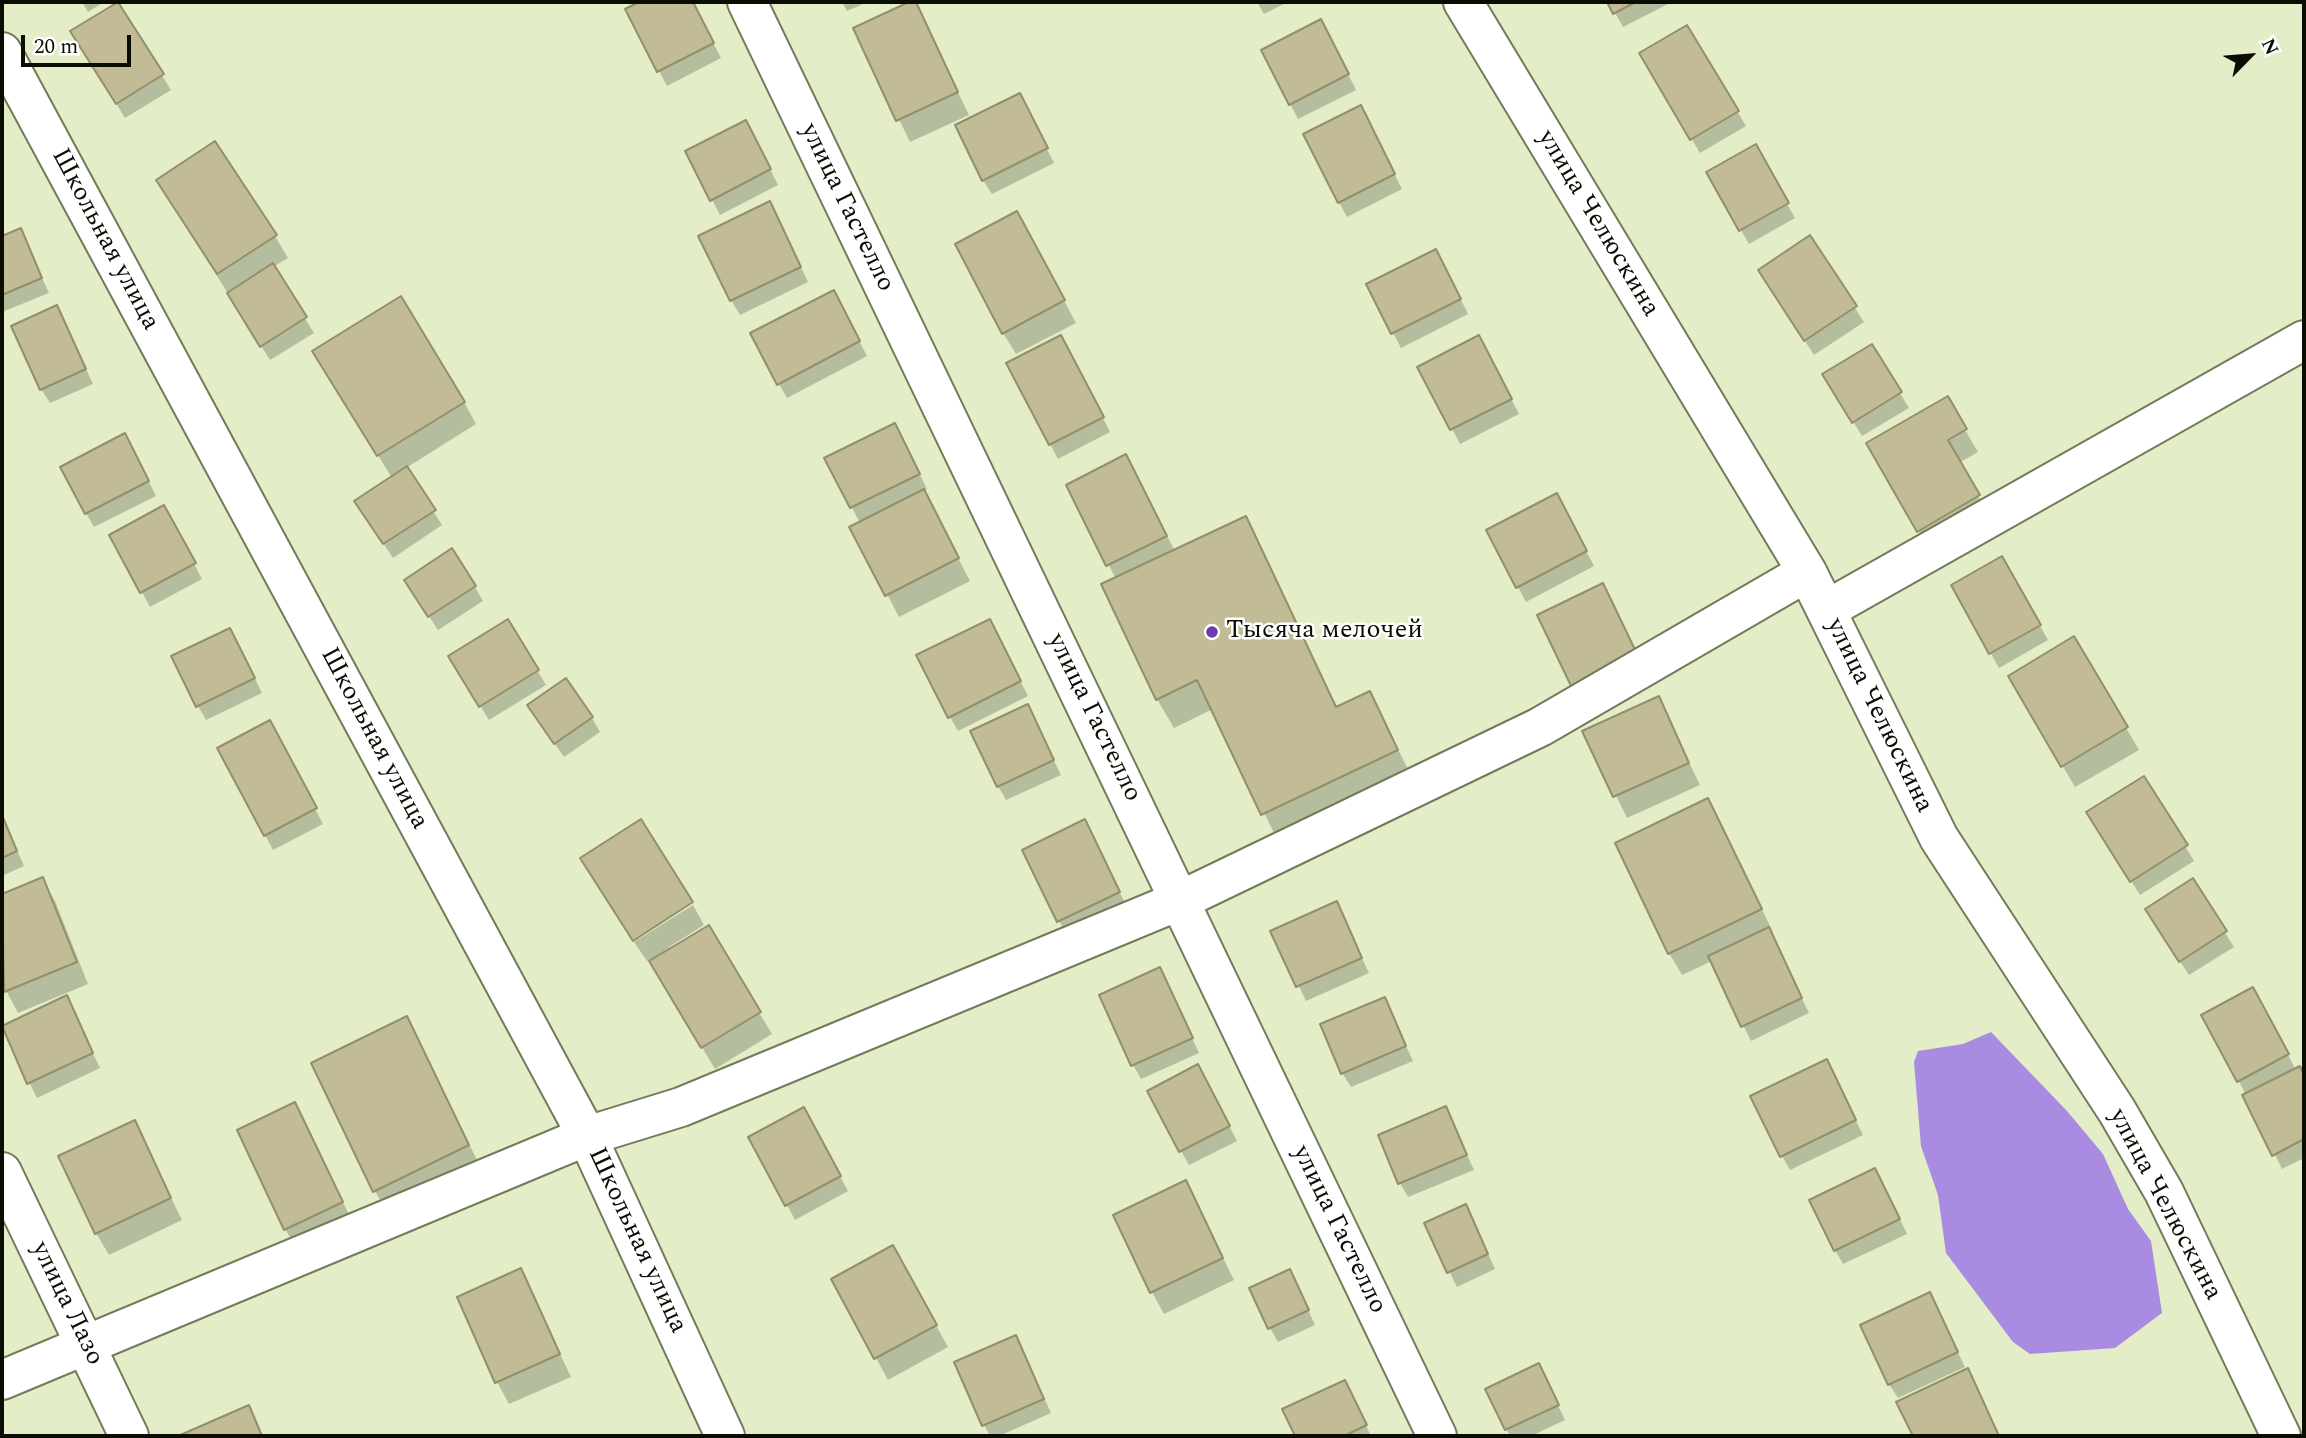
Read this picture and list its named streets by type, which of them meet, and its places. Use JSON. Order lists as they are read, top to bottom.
{
  "streets": {
    "street": [
      "улица Гастелло",
      "улица Челюскина",
      "Школьная улица",
      "улица Лазо"
    ]
  },
  "places": ["Тысяча мелочей"],
  "scale_bar": "20 m",
  "north": "top right"
}
